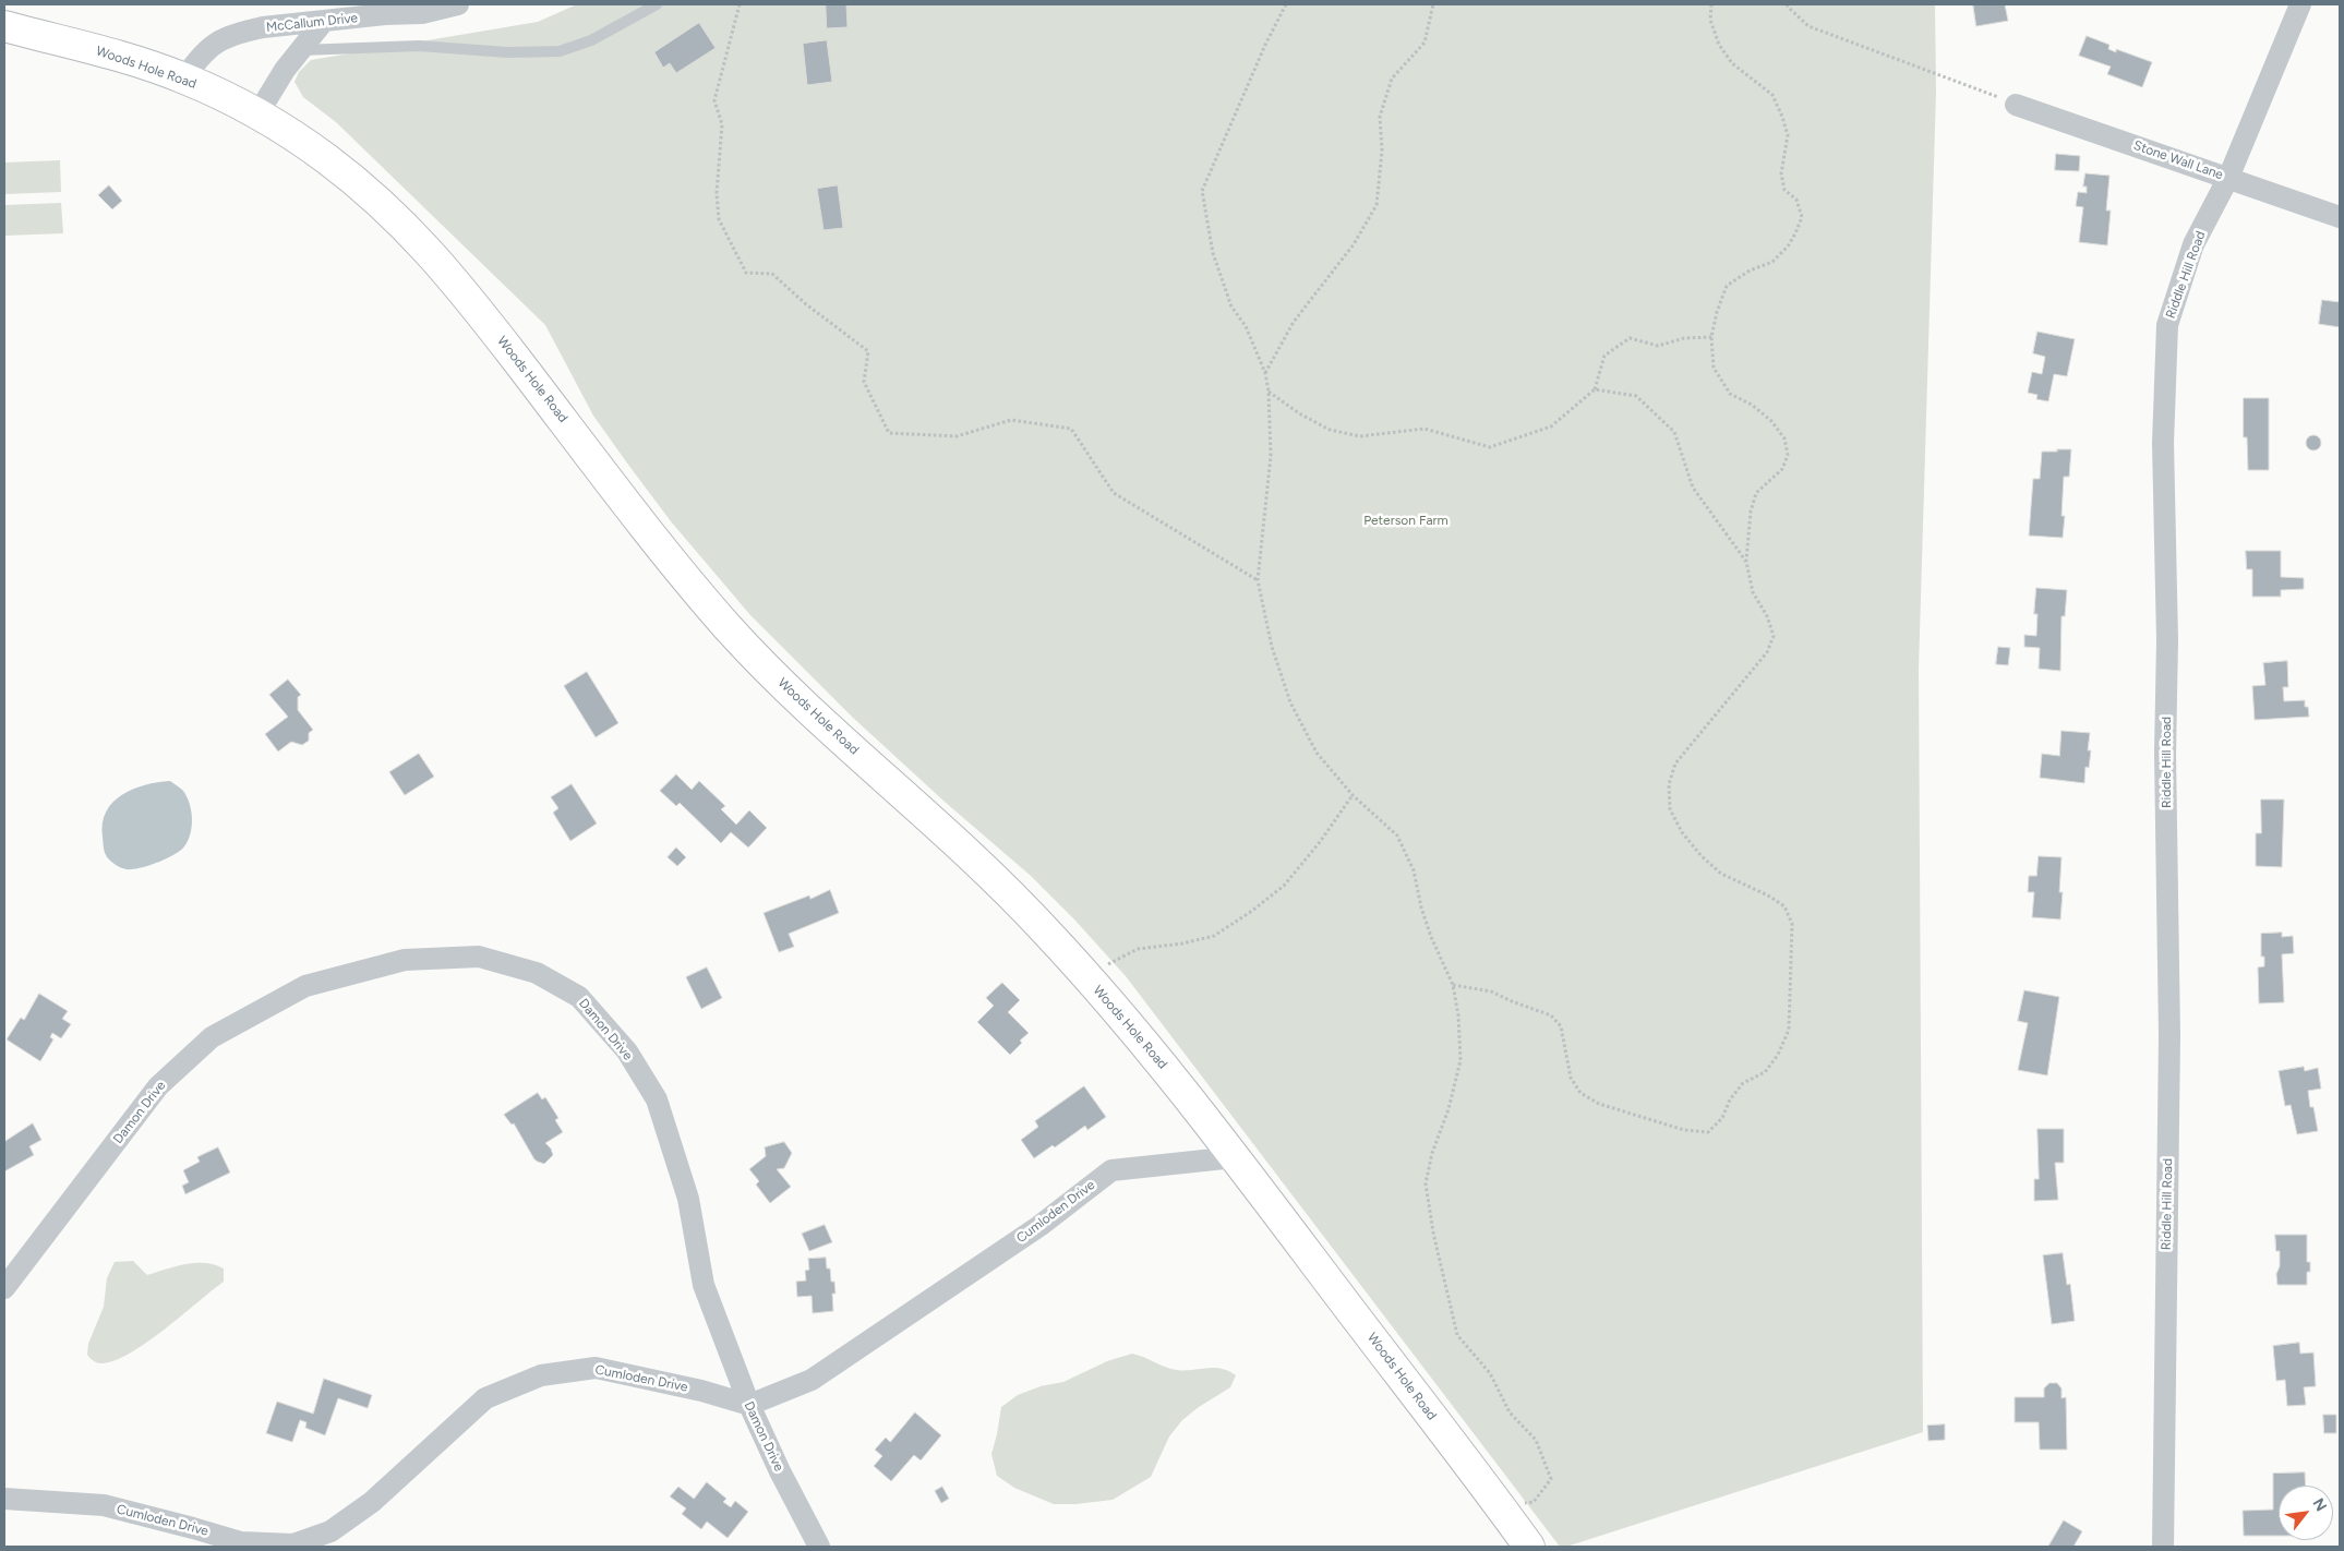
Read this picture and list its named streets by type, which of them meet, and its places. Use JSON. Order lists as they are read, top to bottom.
{
  "streets": {
    "highway": ["Woods Hole Road"],
    "street": [
      "McCallum Drive",
      "Stone Wall Lane",
      "Riddle Hill Road",
      "Damon Drive",
      "Cumloden Drive"
    ]
  },
  "crossings": [
    ["McCallum Drive", "Woods Hole Road"],
    ["Woods Hole Road", "Cumloden Drive"],
    ["Stone Wall Lane", "Riddle Hill Road"],
    ["Damon Drive", "Cumloden Drive"]
  ],
  "parks": ["Peterson Farm"],
  "north": "top right"
}
